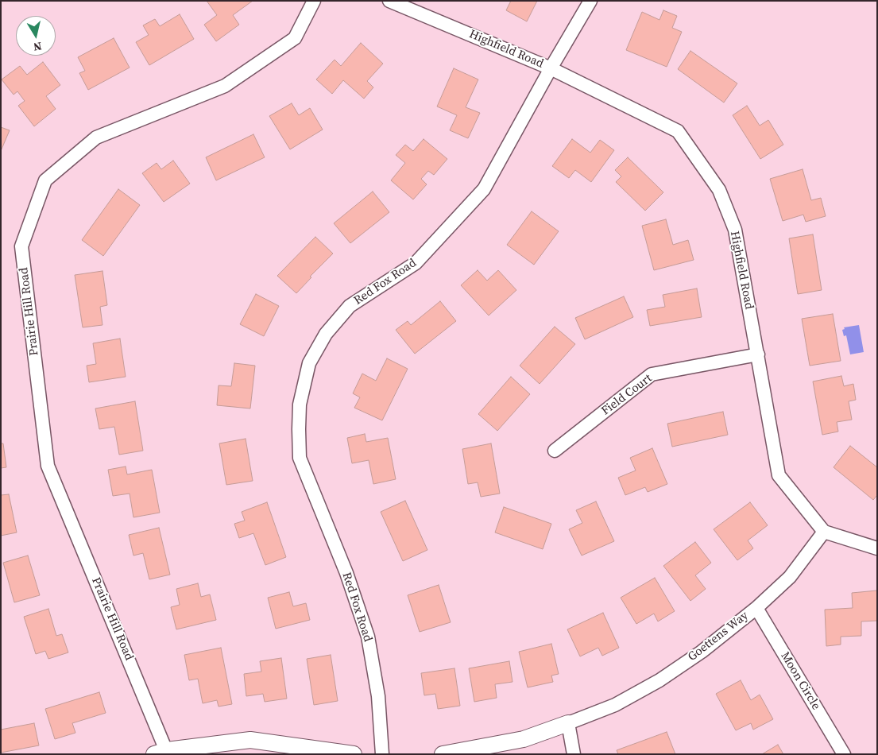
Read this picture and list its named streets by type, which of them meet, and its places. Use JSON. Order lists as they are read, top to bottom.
{
  "streets": {
    "street": [
      "Highfield Road",
      "Red Fox Road",
      "Prairie Hill Road",
      "Field Court",
      "Goettens Way",
      "Moon Circle"
    ]
  },
  "crossings": [
    ["Highfield Road", "Red Fox Road"],
    ["Highfield Road", "Field Court"],
    ["Highfield Road", "Goettens Way"],
    ["Goettens Way", "Moon Circle"]
  ],
  "north": "bottom"
}
